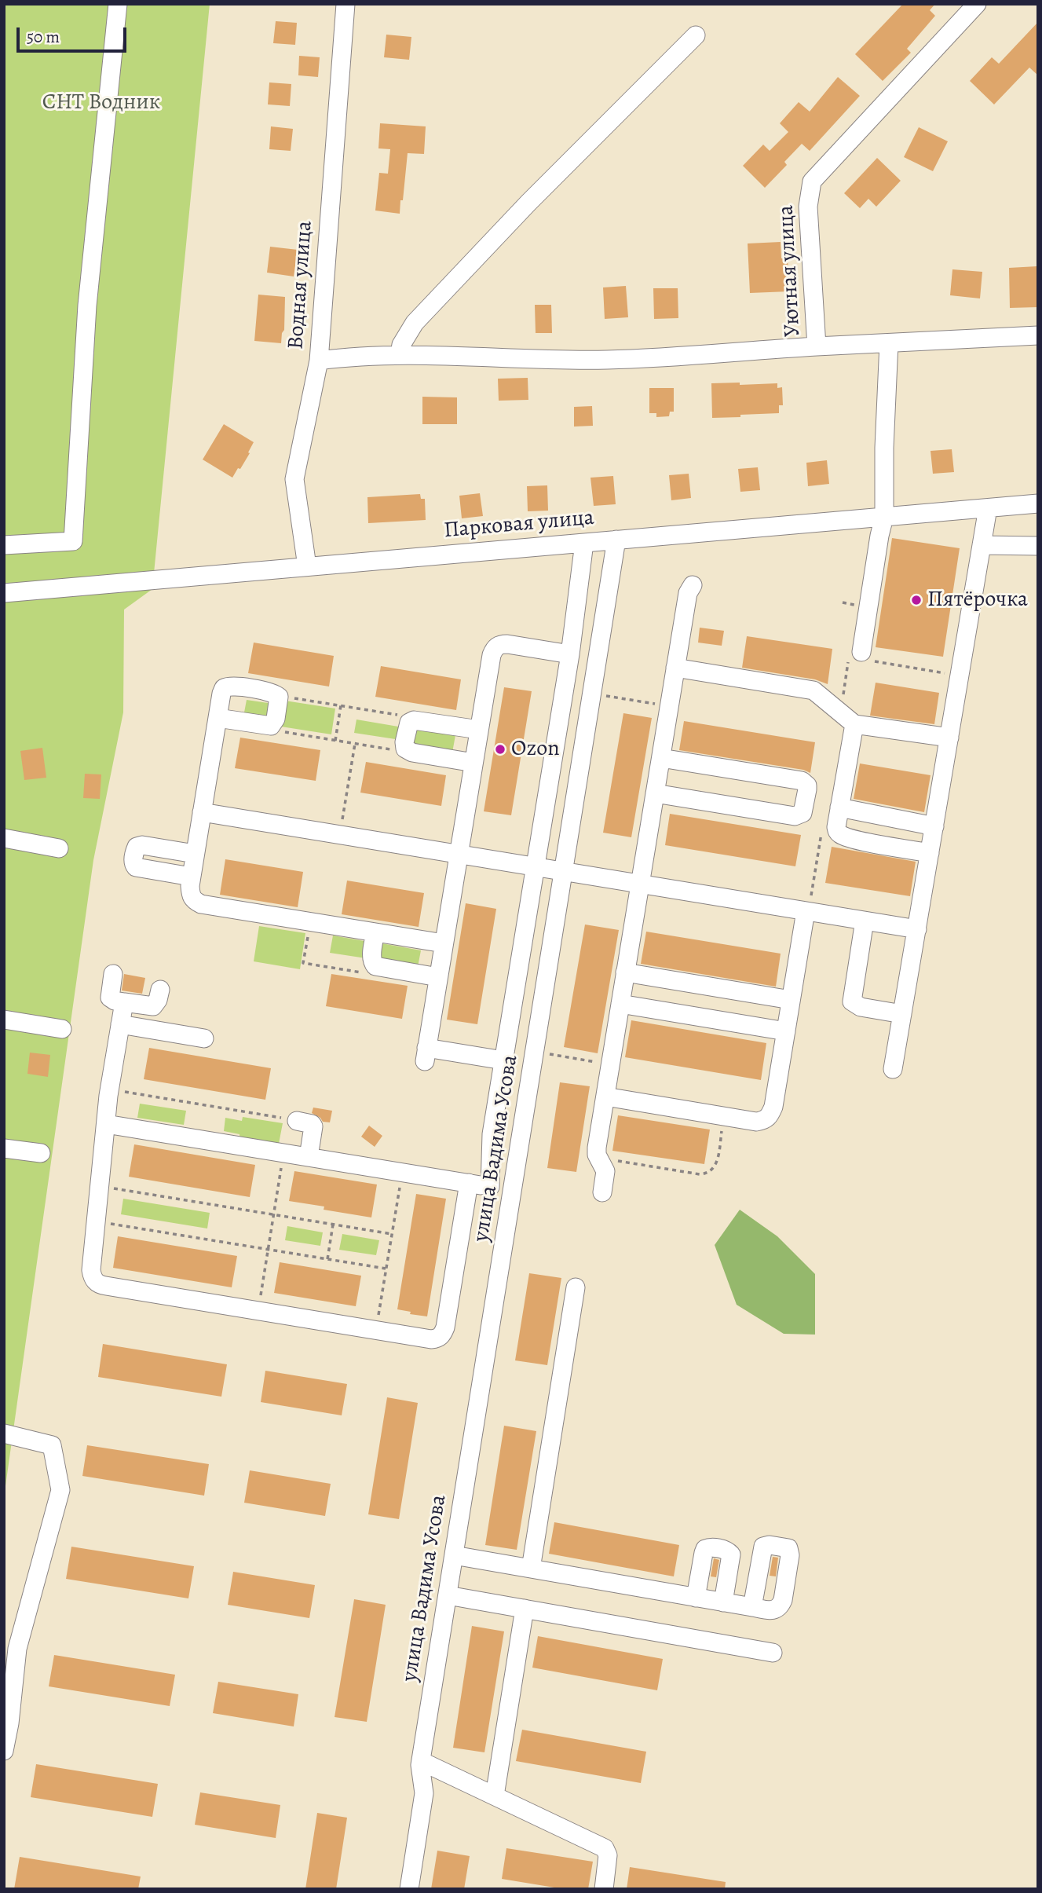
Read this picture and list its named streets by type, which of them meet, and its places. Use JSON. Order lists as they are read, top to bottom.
{
  "streets": {
    "street": [
      "Уютная улица",
      "Водная улица",
      "Парковая улица",
      "улица Вадима Усова"
    ]
  },
  "crossings": [
    ["Водная улица", "Парковая улица"],
    ["Парковая улица", "улица Вадима Усова"]
  ],
  "parks": ["СНТ Водник"],
  "places": ["Пятёрочка", "Ozon"],
  "scale_bar": "50 m"
}
